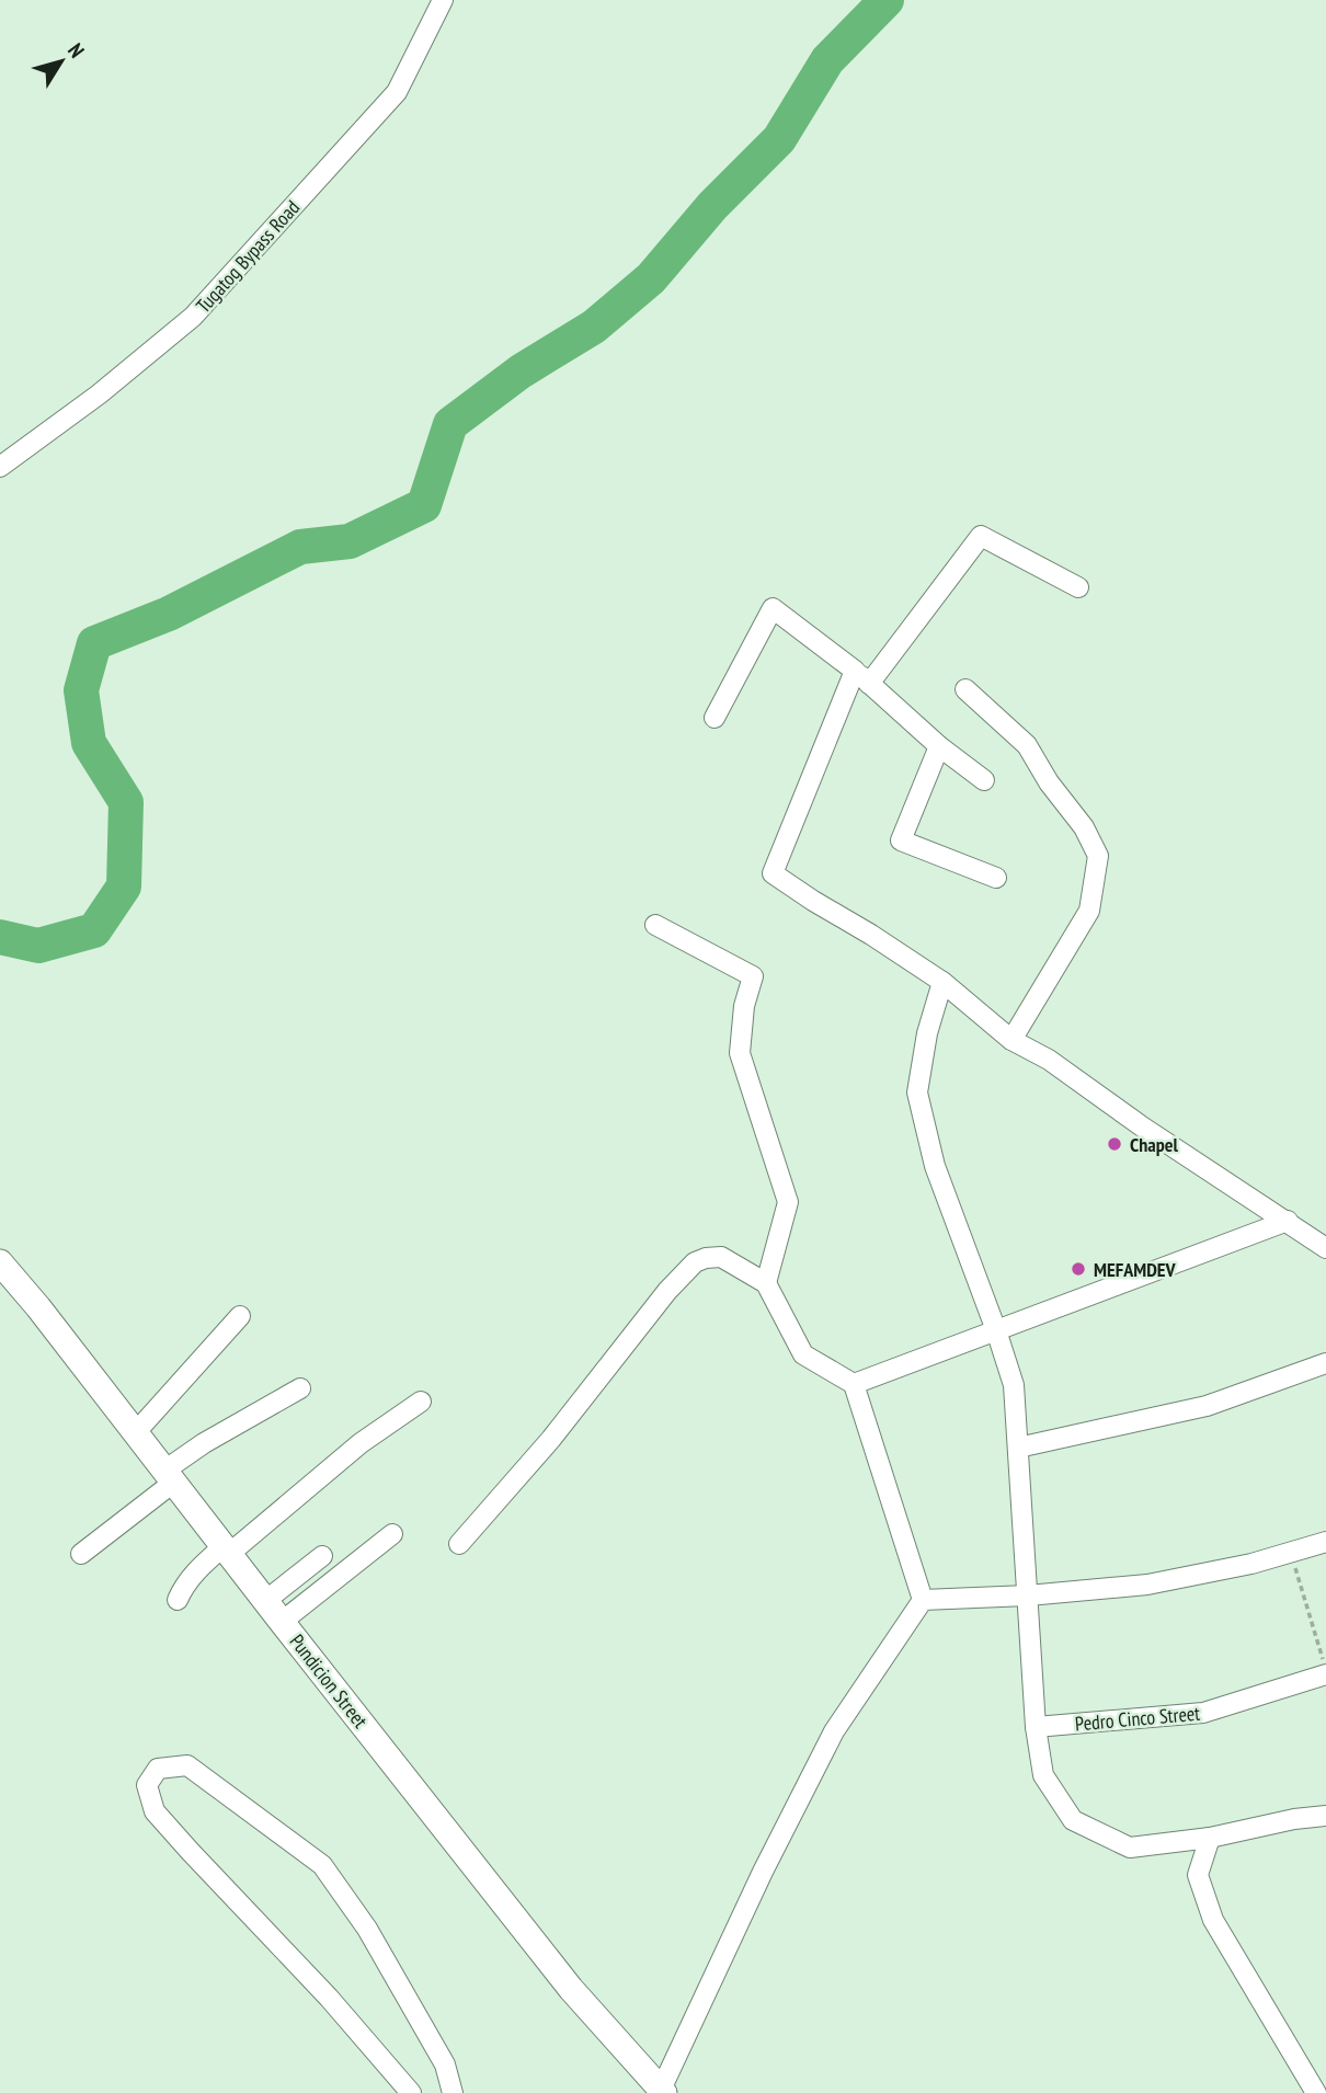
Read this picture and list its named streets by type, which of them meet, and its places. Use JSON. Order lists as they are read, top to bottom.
{
  "streets": {
    "main road": ["Pundicion Street"],
    "street": ["Tugatog Bypass Road", "Pedro Cinco Street"]
  },
  "places": ["Chapel", "MEFAMDEV"],
  "north": "top right"
}
